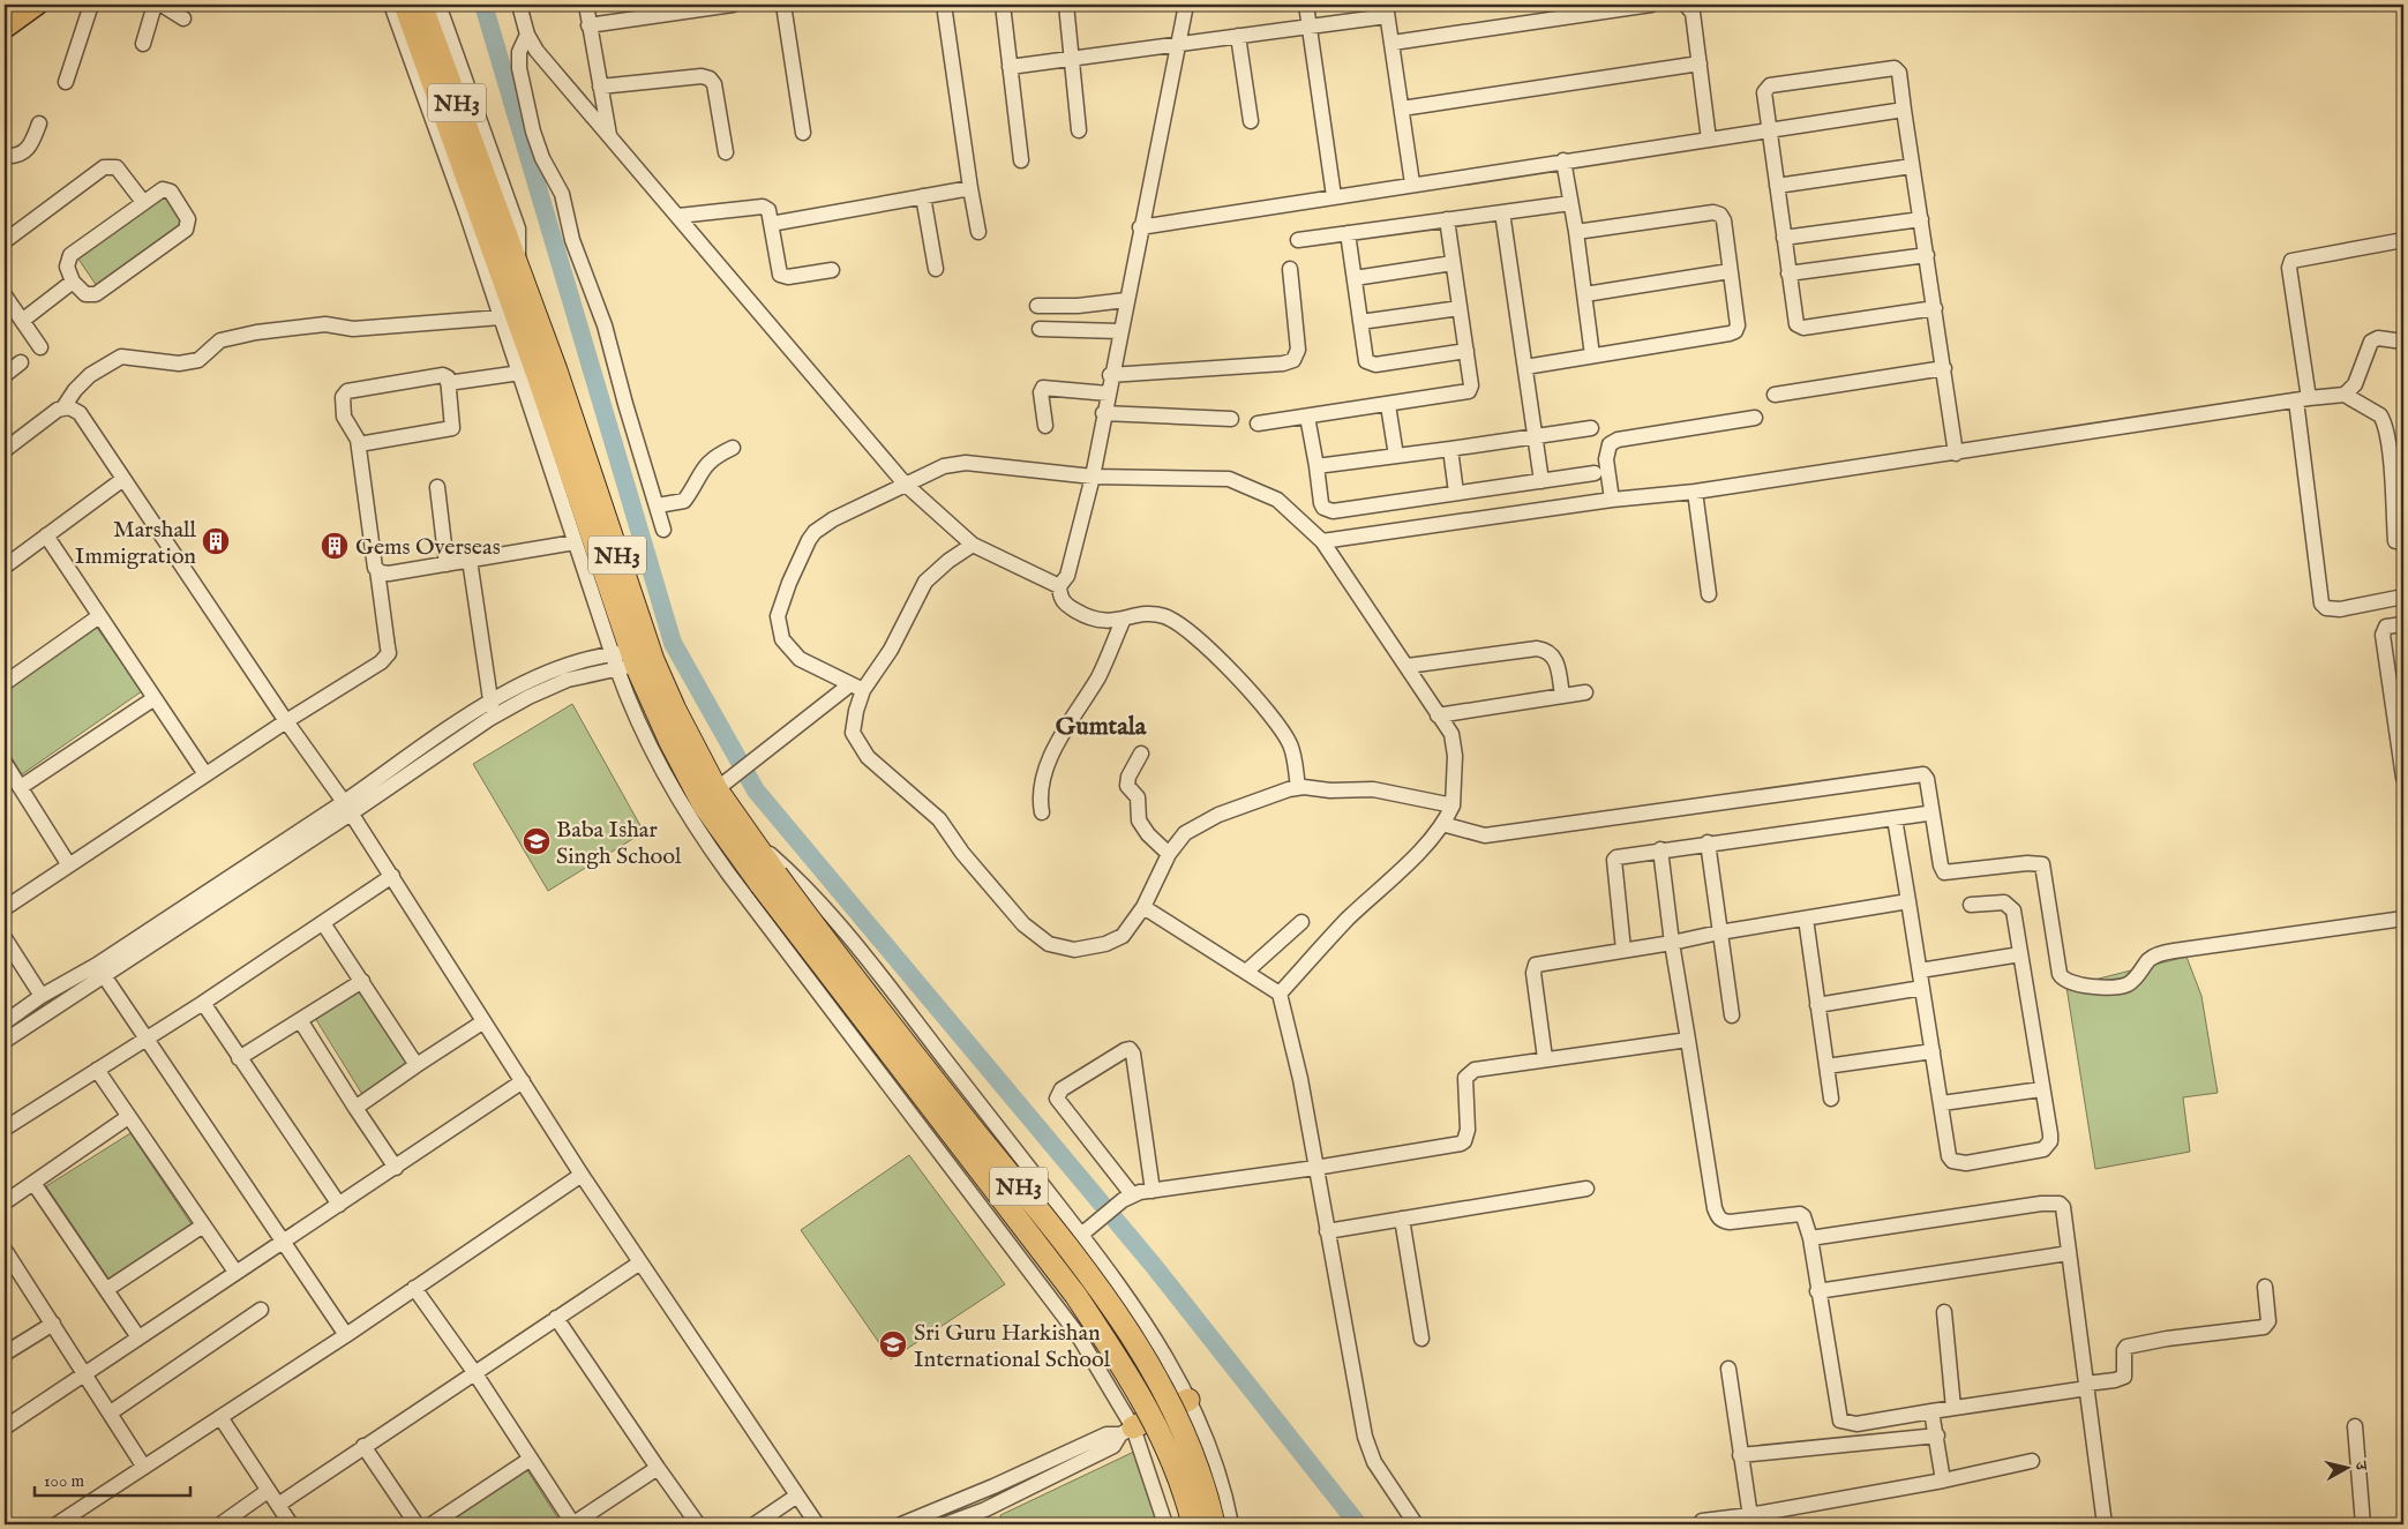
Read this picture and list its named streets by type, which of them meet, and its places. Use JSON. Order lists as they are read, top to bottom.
{
  "streets": {
    "highway": ["NH3"]
  },
  "districts": ["Gumtala"],
  "places": {
    "building": ["Marshall Immigration", "Gems Overseas"],
    "school or university": ["Baba Ishar Singh School", "Sri Guru Harkishan International School"]
  },
  "scale_bar": "100 m",
  "north": "right"
}
